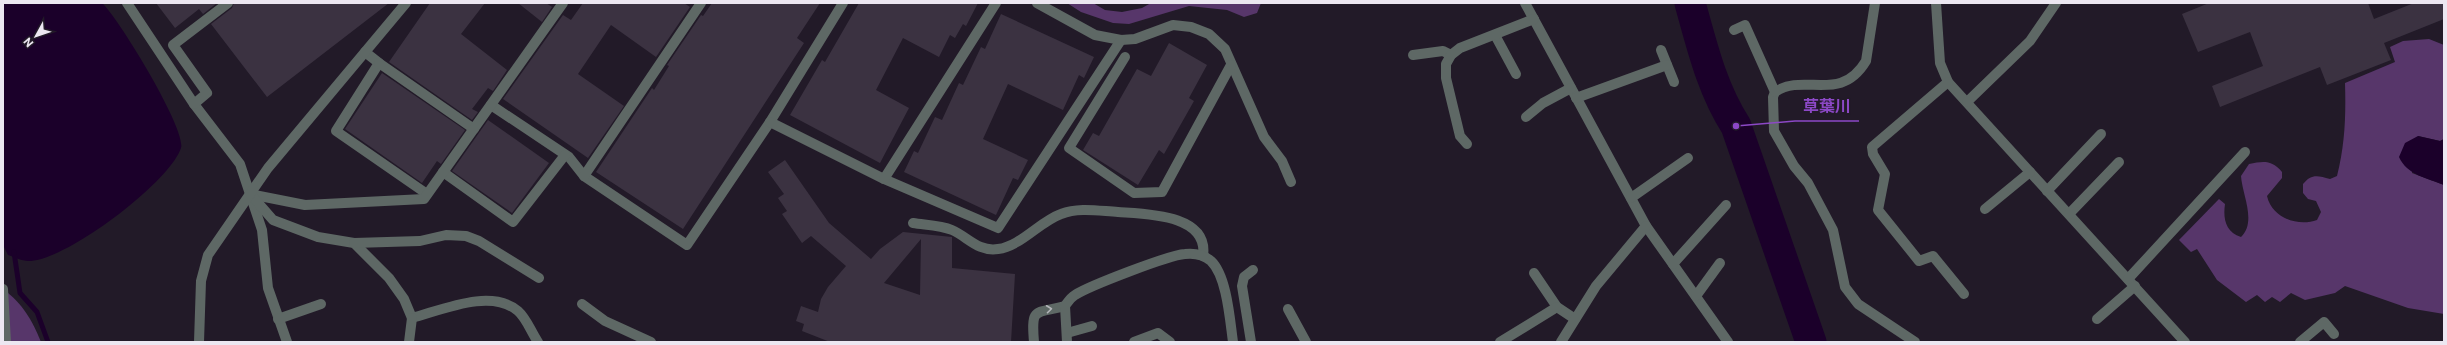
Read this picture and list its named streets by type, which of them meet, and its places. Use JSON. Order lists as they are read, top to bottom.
{
  "places": ["草葉川"],
  "north": "bottom left"
}
